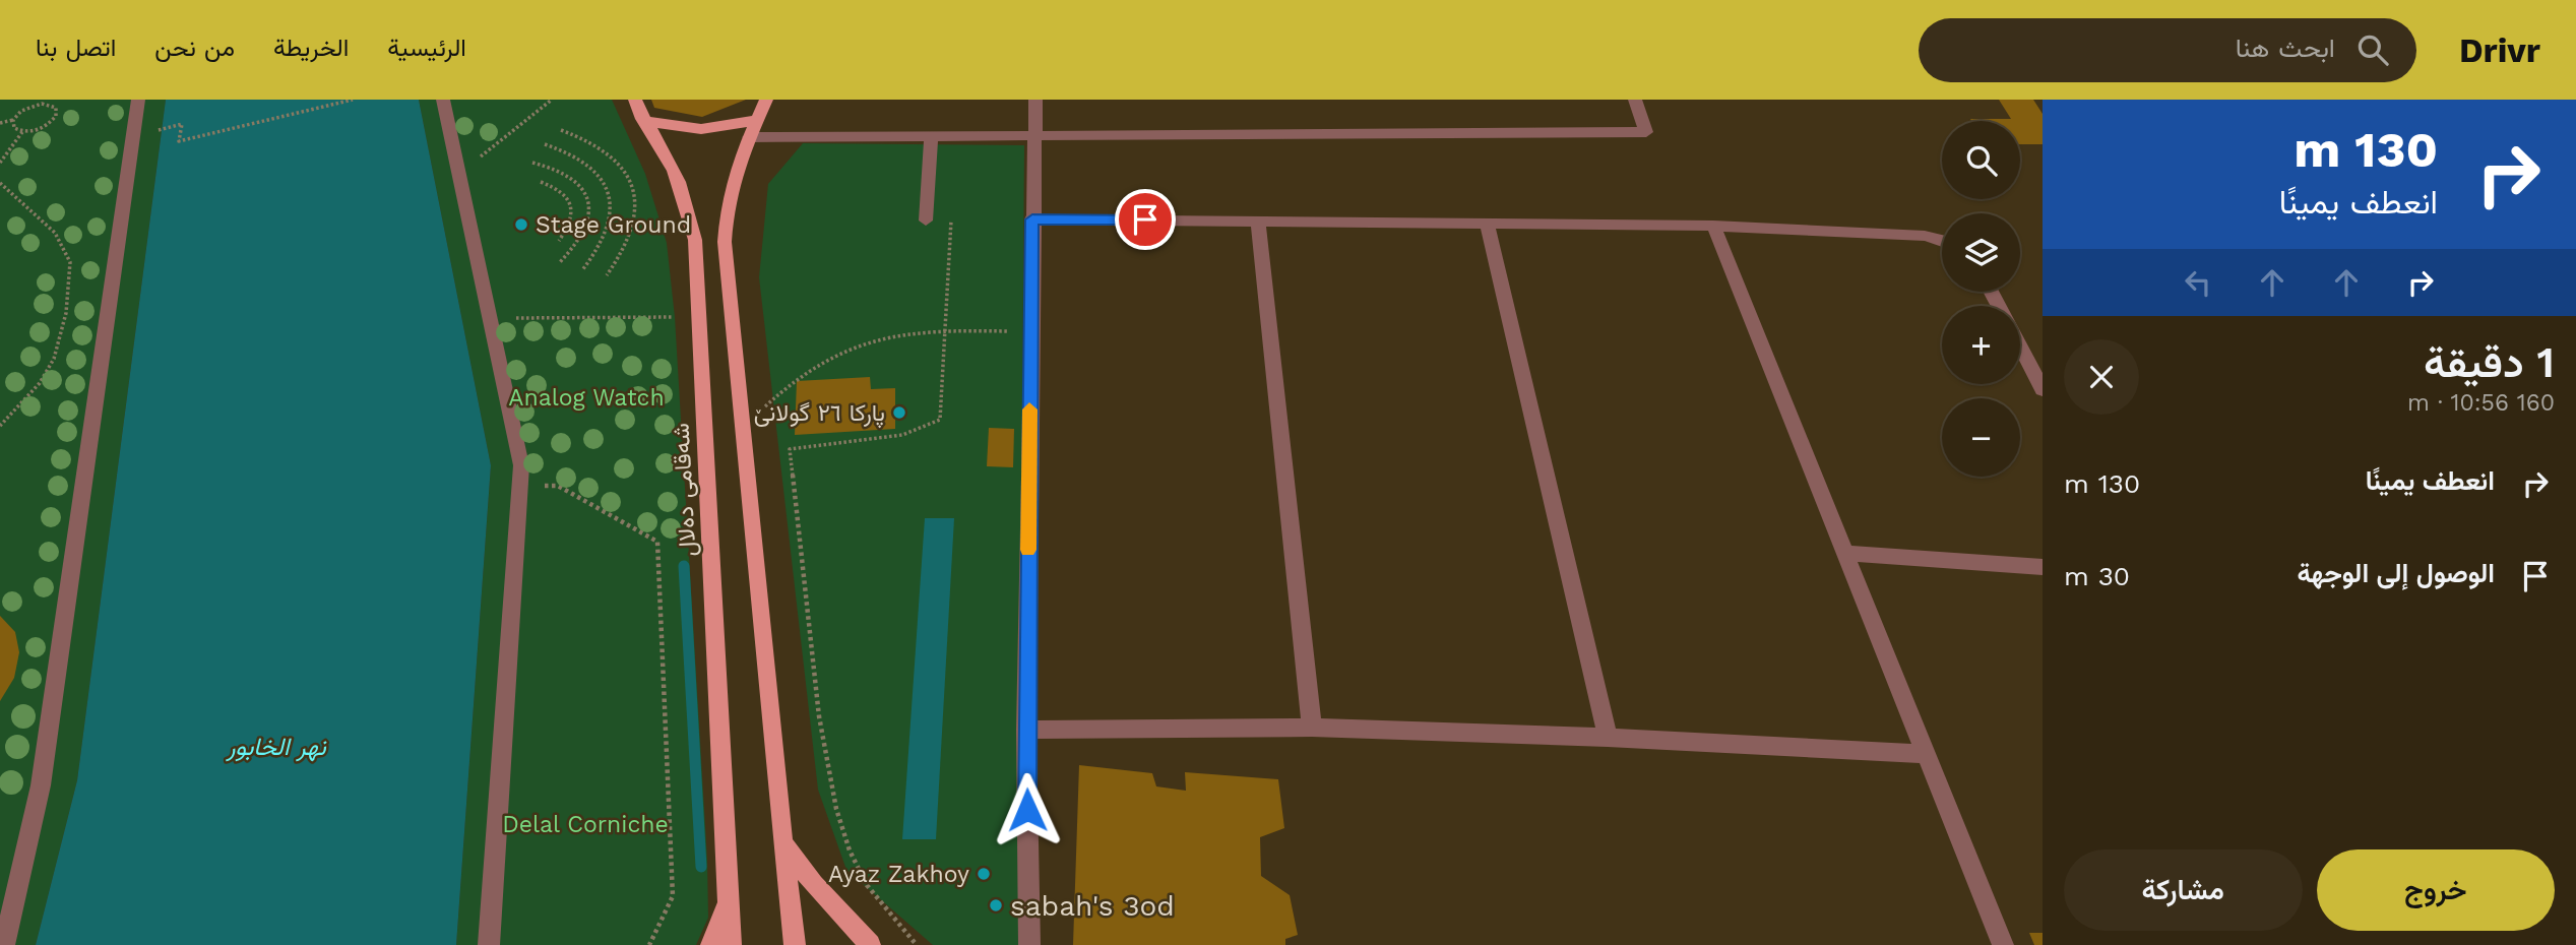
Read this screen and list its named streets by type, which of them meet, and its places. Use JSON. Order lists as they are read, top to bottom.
{
  "streets": {
    "main road": ["شەقامی دەلال"]
  },
  "water": ["نهر الخابور"],
  "parks": ["Analog Watch", "Delal Corniche"],
  "places": [
    "Stage Ground",
    "پارکا ٢٦ گولانێ",
    "Ayaz Zakhoy",
    "sabah's 3od"
  ],
  "page": {
    "header": "Drivr",
    "search": "ابحث هنا",
    "nav": [
      "الرئيسية",
      "الخريطة",
      "من نحن",
      "اتصل بنا"
    ],
    "turn": ["130 m", "انعطف يمينًا"],
    "map_buttons": ["+", "−"],
    "heading": ["1 دقيقة", "160 m · 10:56"],
    "list": [
      {
        "name": "انعطف يمينًا",
        "value": "130 m"
      },
      {
        "name": "الوصول إلى الوجهة",
        "value": "30 m"
      }
    ],
    "buttons": ["خروج", "مشاركة"]
  }
}
